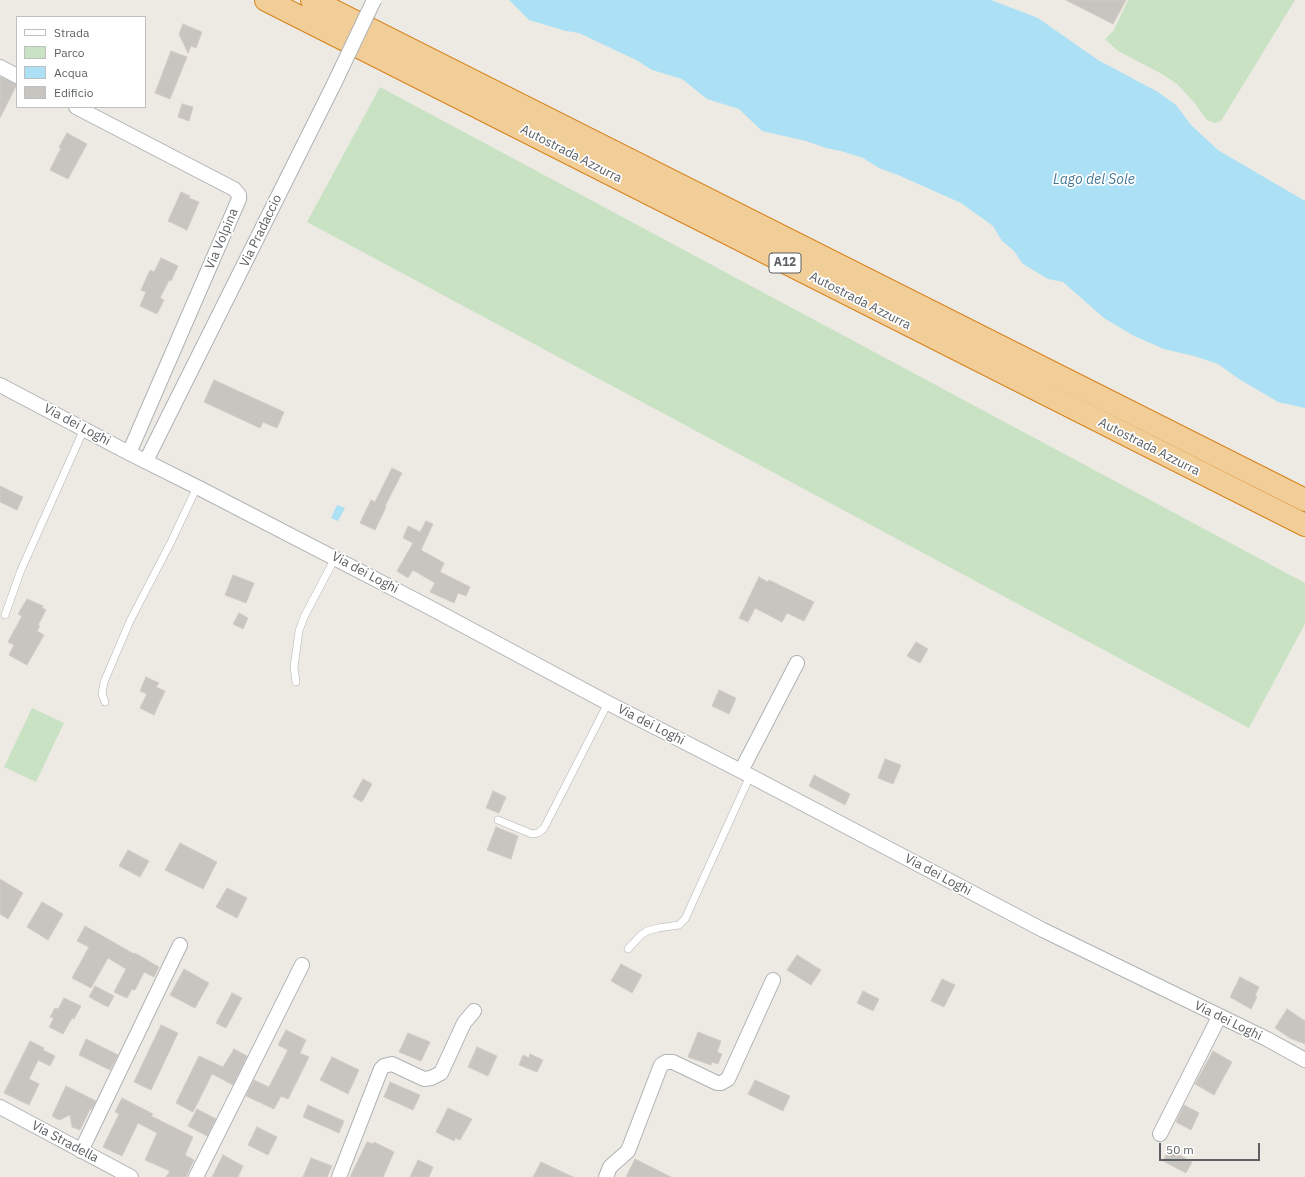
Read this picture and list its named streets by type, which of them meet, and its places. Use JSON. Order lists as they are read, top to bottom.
{
  "streets": {
    "highway": ["Autostrada Azzurra", "A12"],
    "street": [
      "Via Pradaccio",
      "Via Volpina",
      "Via dei Loghi",
      "Via Stradella"
    ]
  },
  "crossings": [
    ["Via Pradaccio", "Via dei Loghi"],
    ["Via Volpina", "Via dei Loghi"]
  ],
  "water": ["Lago del Sole"],
  "legend": [
    "Strada",
    "Parco",
    "Acqua",
    "Edificio"
  ],
  "scale_bar": "50 m"
}
